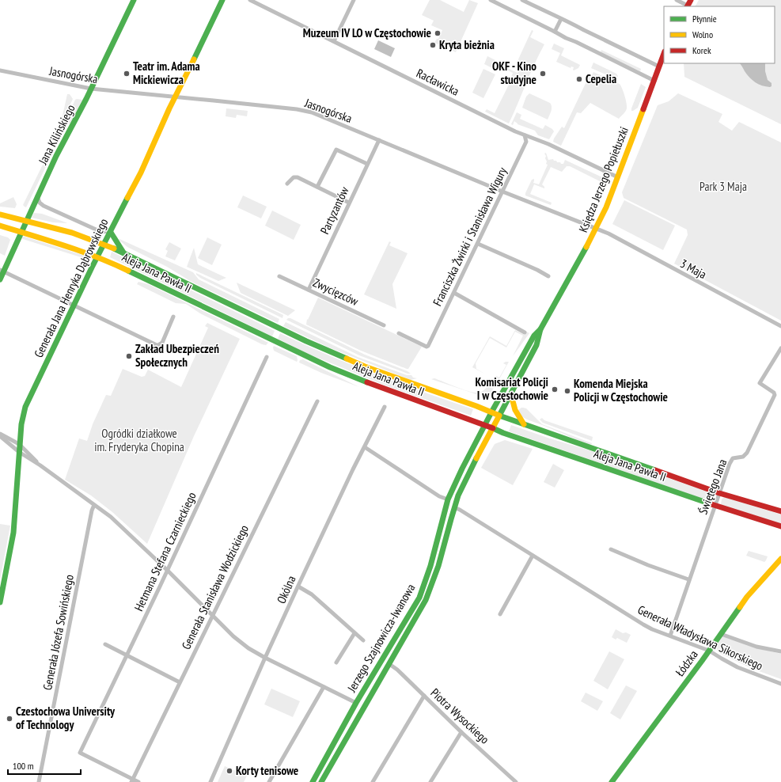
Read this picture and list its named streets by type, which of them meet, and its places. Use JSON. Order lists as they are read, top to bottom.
{
  "streets": {
    "main road": [
      "Jana Kilińskiego",
      "Księdza Jerzego Popiełuszki",
      "Aleja Jana Pawła II",
      "Generała Jana Henryka Dąbrowskiego",
      "Jerzego Szajnowicza-Iwanowa",
      "Łódzka"
    ],
    "street": [
      "Jasnogórska",
      "Racławicka",
      "Partyzantów",
      "Franciszka Żwirki i Stanisława Wigury",
      "3 Maja",
      "Zwycięzców",
      "Świętego Jana",
      "Hetmana Stefana Czarnieckiego",
      "Generała Stanisława Wodzickiego",
      "Okólna",
      "Generała Józefa Sowińskiego",
      "Generała Władysława Sikorskiego",
      "Piotra Wysockiego"
    ]
  },
  "crossings": [
    ["Jasnogórska", "Jana Kilińskiego"],
    ["Jasnogórska", "Księdza Jerzego Popiełuszki"],
    ["Jasnogórska", "Partyzantów"],
    ["Jasnogórska", "Franciszka Żwirki i Stanisława Wigury"],
    ["Jasnogórska", "3 Maja"],
    ["Jasnogórska", "Generała Jana Henryka Dąbrowskiego"],
    ["Racławicka", "Księdza Jerzego Popiełuszki"],
    ["Racławicka", "Franciszka Żwirki i Stanisława Wigury"],
    ["Jana Kilińskiego", "Aleja Jana Pawła II"],
    ["Księdza Jerzego Popiełuszki", "3 Maja"],
    ["Księdza Jerzego Popiełuszki", "Aleja Jana Pawła II"],
    ["Księdza Jerzego Popiełuszki", "Jerzego Szajnowicza-Iwanowa"],
    ["Partyzantów", "Zwycięzców"],
    ["Aleja Jana Pawła II", "Generała Jana Henryka Dąbrowskiego"],
    ["Aleja Jana Pawła II", "Świętego Jana"],
    ["Aleja Jana Pawła II", "Jerzego Szajnowicza-Iwanowa"],
    ["Świętego Jana", "Generała Władysława Sikorskiego"],
    ["Hetmana Stefana Czarnieckiego", "Generała Stanisława Wodzickiego"],
    ["Jerzego Szajnowicza-Iwanowa", "Generała Władysława Sikorskiego"],
    ["Jerzego Szajnowicza-Iwanowa", "Piotra Wysockiego"],
    ["Generała Władysława Sikorskiego", "Łódzka"]
  ],
  "parks": ["Park 3 Maja", "Ogródki działkowe im. Fryderyka Chopina"],
  "places": [
    "Muzeum IV LO w Częstochowie",
    "Kryta bieżnia",
    "Teatr im. Adama Mickiewicza",
    "OKF - Kino studyjne",
    "Cepelia",
    "Zakład Ubezpieczeń Społecznych",
    "Komisariat Policji I w Częstochowie",
    "Komenda Miejska Policji w Częstochowie",
    "Czestochowa University of Technology",
    "Korty tenisowe"
  ],
  "legend": ["Płynnie", "Wolno", "Korek"],
  "scale_bar": "100 m"
}
